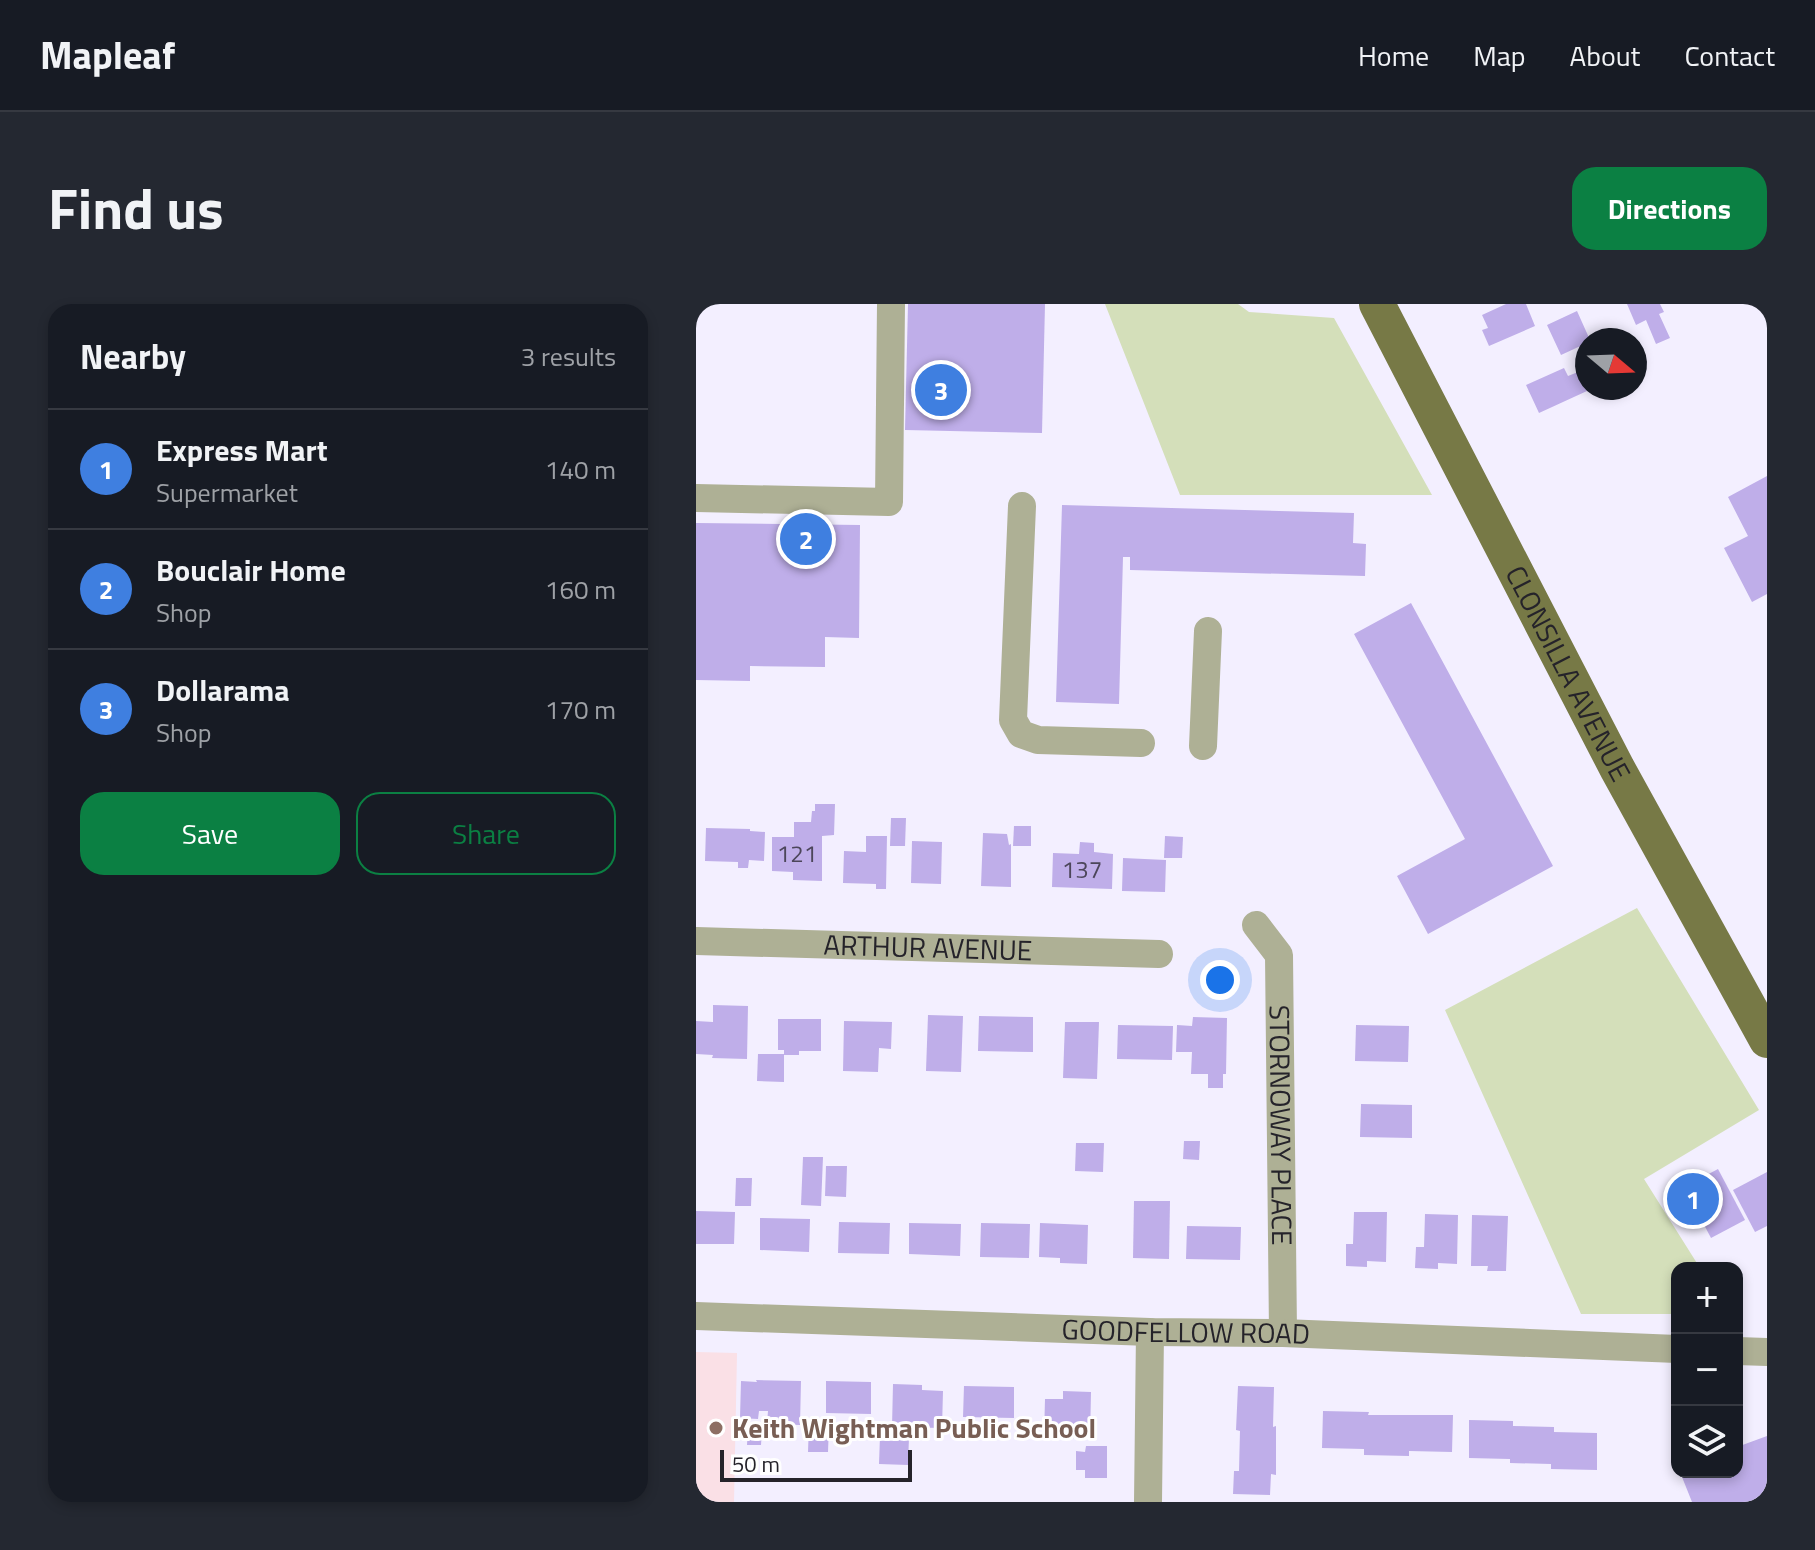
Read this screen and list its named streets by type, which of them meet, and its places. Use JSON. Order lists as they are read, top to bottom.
{
  "streets": {
    "main road": ["CLONSILLA AVENUE"],
    "street": ["ARTHUR AVENUE", "STORNOWAY PLACE", "GOODFELLOW ROAD"]
  },
  "crossings": [
    ["STORNOWAY PLACE", "GOODFELLOW ROAD"]
  ],
  "places": ["Keith Wightman Public School"],
  "house_numbers": ["121", "137"],
  "scale_bar": "50 m",
  "north": "right",
  "page": {
    "header": "Mapleaf",
    "nav": [
      "Home",
      "Map",
      "About",
      "Contact"
    ],
    "title": "Find us",
    "buttons": [
      "Directions",
      ["Save", "Share"]
    ],
    "heading": ["Nearby", "3 results"],
    "pins": ["3", "2", "1"],
    "list": [
      {
        "mark": "1",
        "name": "Express Mart",
        "note": "Supermarket",
        "value": "140 m"
      },
      {
        "mark": "2",
        "name": "Bouclair Home",
        "note": "Shop",
        "value": "160 m"
      },
      {
        "mark": "3",
        "name": "Dollarama",
        "note": "Shop",
        "value": "170 m"
      }
    ],
    "map_buttons": ["+", "−"],
    "scale": "50 m"
  }
}
